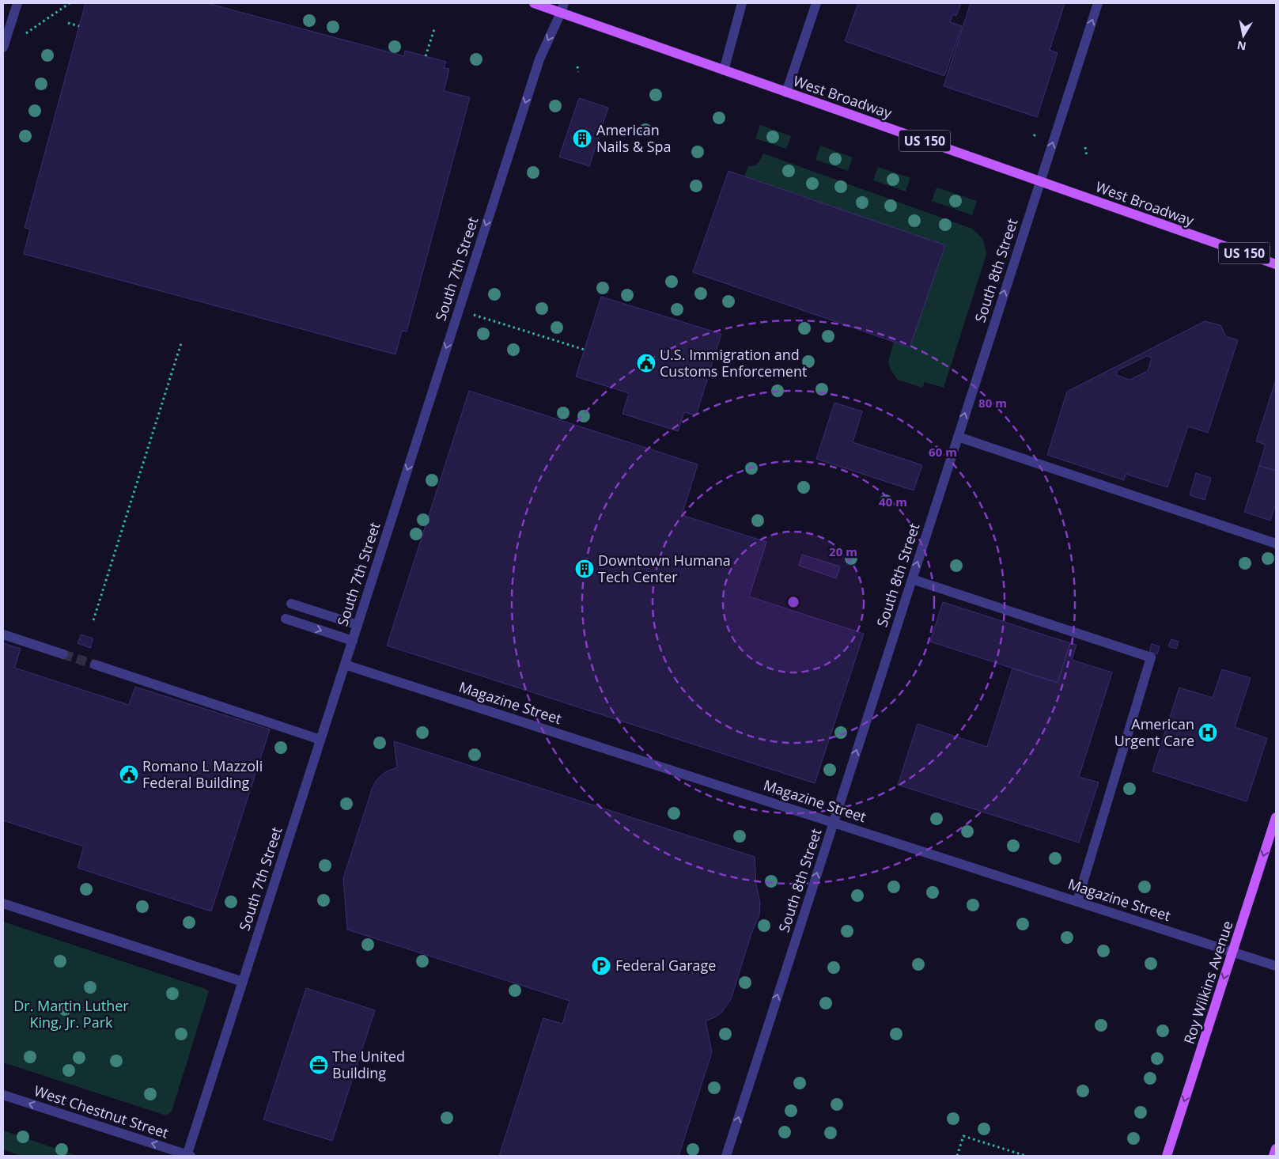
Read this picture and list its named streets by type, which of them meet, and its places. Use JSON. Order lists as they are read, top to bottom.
{
  "streets": {
    "main road": ["West Broadway", "US 150", "Roy Wilkins Avenue"],
    "street": [
      "South 7th Street",
      "South 8th Street",
      "Magazine Street",
      "West Chestnut Street"
    ]
  },
  "crossings": [
    ["West Broadway", "South 7th Street"],
    ["West Broadway", "South 8th Street"],
    ["South 7th Street", "Magazine Street"],
    ["South 7th Street", "West Chestnut Street"],
    ["South 8th Street", "Magazine Street"],
    ["Magazine Street", "Roy Wilkins Avenue"]
  ],
  "one_way": [
    "South 7th Street",
    "South 8th Street",
    "Roy Wilkins Avenue",
    "West Chestnut Street"
  ],
  "parks": ["Dr. Martin Luther King, Jr. Park"],
  "places": {
    "building": ["American Nails & Spa", "Downtown Humana Tech Center"],
    "public building": ["U.S. Immigration and Customs Enforcement", "Romano L Mazzoli Federal Building"],
    "hospital": ["American Urgent Care"],
    "parking": ["Federal Garage"],
    "office": ["The United Building"]
  },
  "north": "bottom",
  "rings": [
    "80 m",
    "60 m",
    "40 m",
    "20 m"
  ]
}
